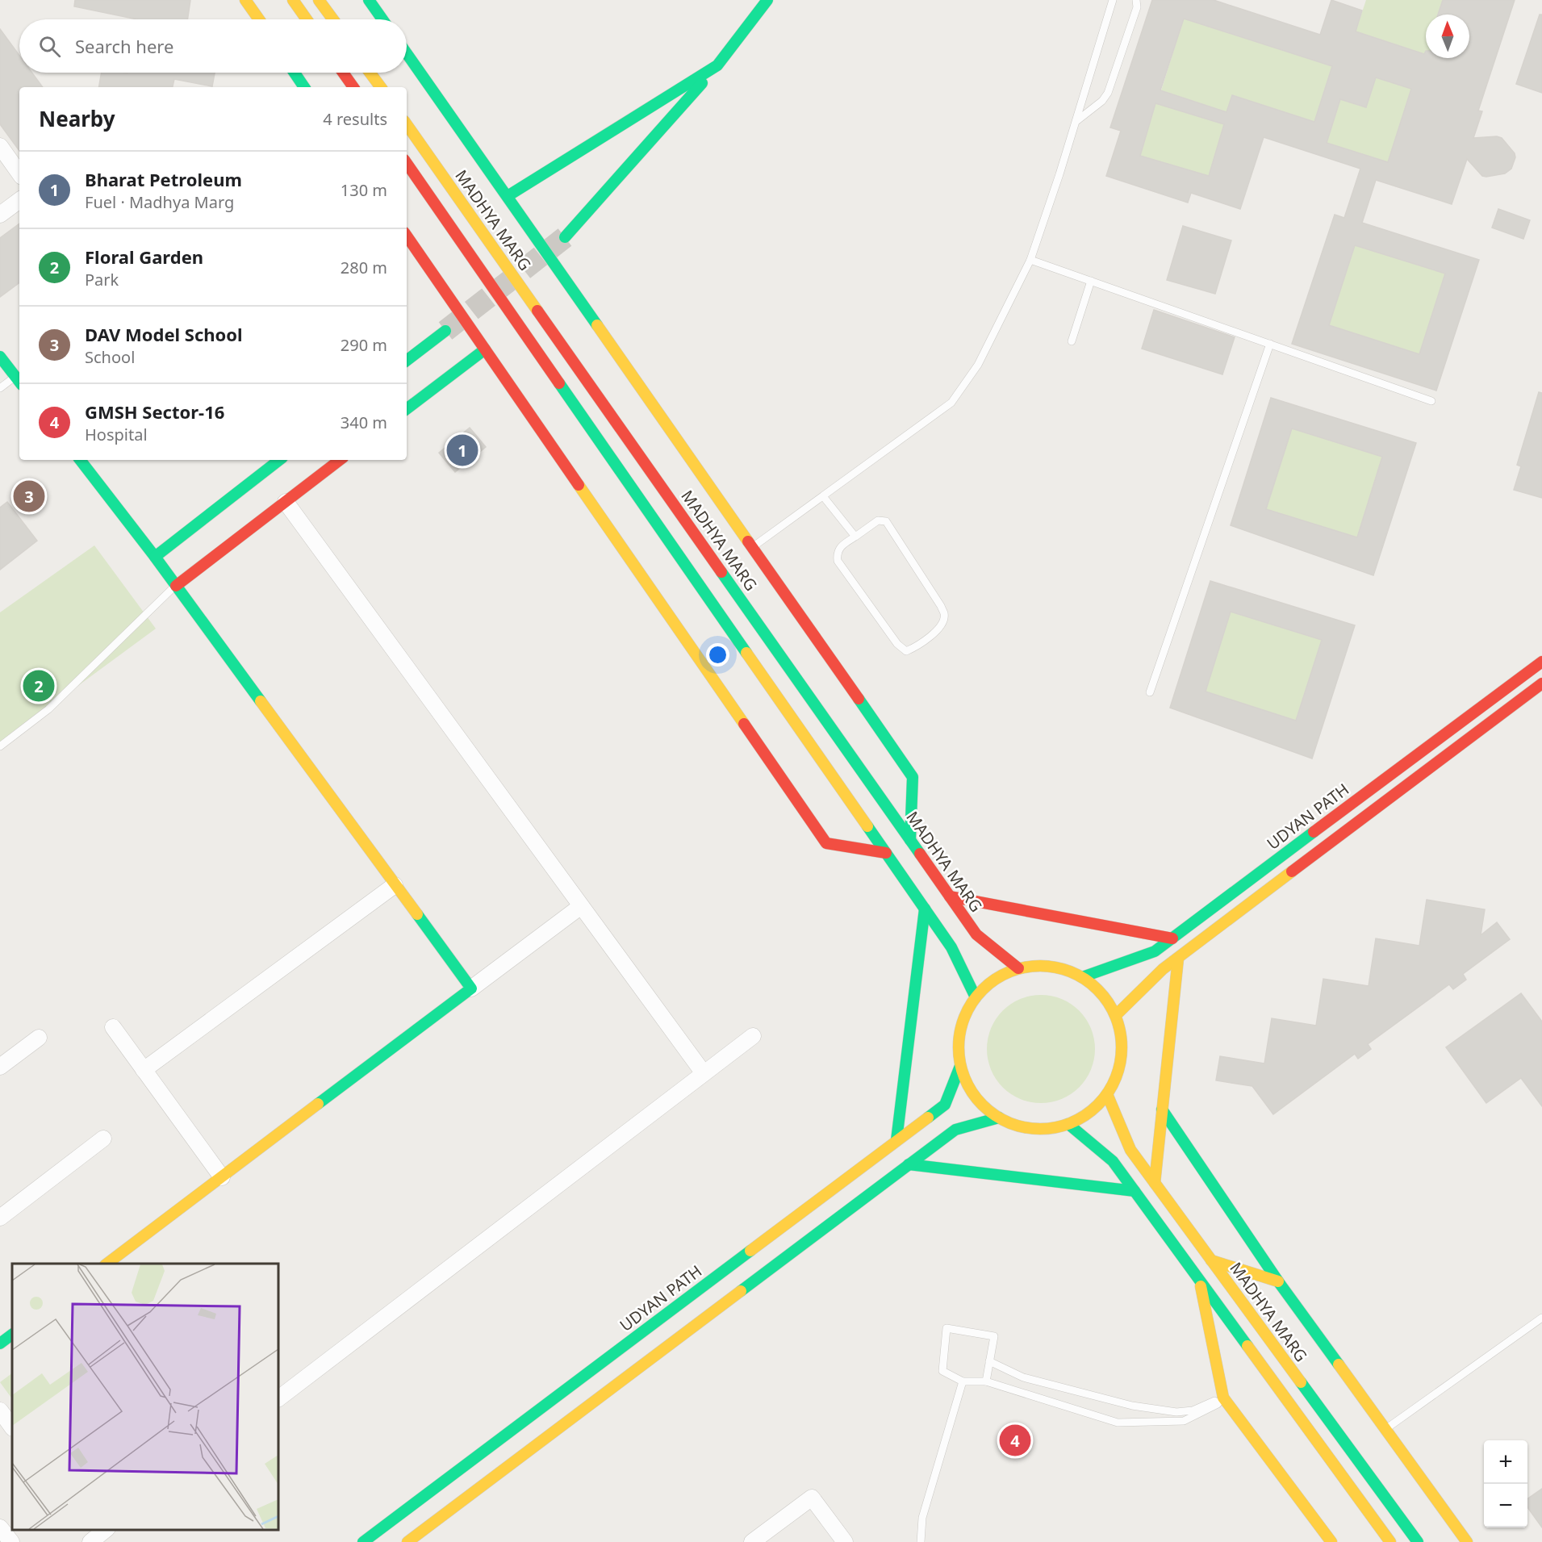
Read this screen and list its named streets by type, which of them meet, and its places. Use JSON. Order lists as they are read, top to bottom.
{
  "streets": {
    "main road": ["MADHYA MARG", "UDYAN PATH"]
  },
  "crossings": [
    ["MADHYA MARG", "UDYAN PATH"]
  ],
  "north": "top",
  "page": {
    "search": "Search here",
    "heading": ["Nearby", "4 results"],
    "list": [
      {
        "mark": "1",
        "name": "Bharat Petroleum",
        "note": "Fuel · Madhya Marg",
        "value": "130 m"
      },
      {
        "mark": "2",
        "name": "Floral Garden",
        "note": "Park",
        "value": "280 m"
      },
      {
        "mark": "3",
        "name": "DAV Model School",
        "note": "School",
        "value": "290 m"
      },
      {
        "mark": "4",
        "name": "GMSH Sector-16",
        "note": "Hospital",
        "value": "340 m"
      }
    ],
    "pins": [
      "1",
      "3",
      "2",
      "4"
    ],
    "map_buttons": ["+", "−"]
  }
}
